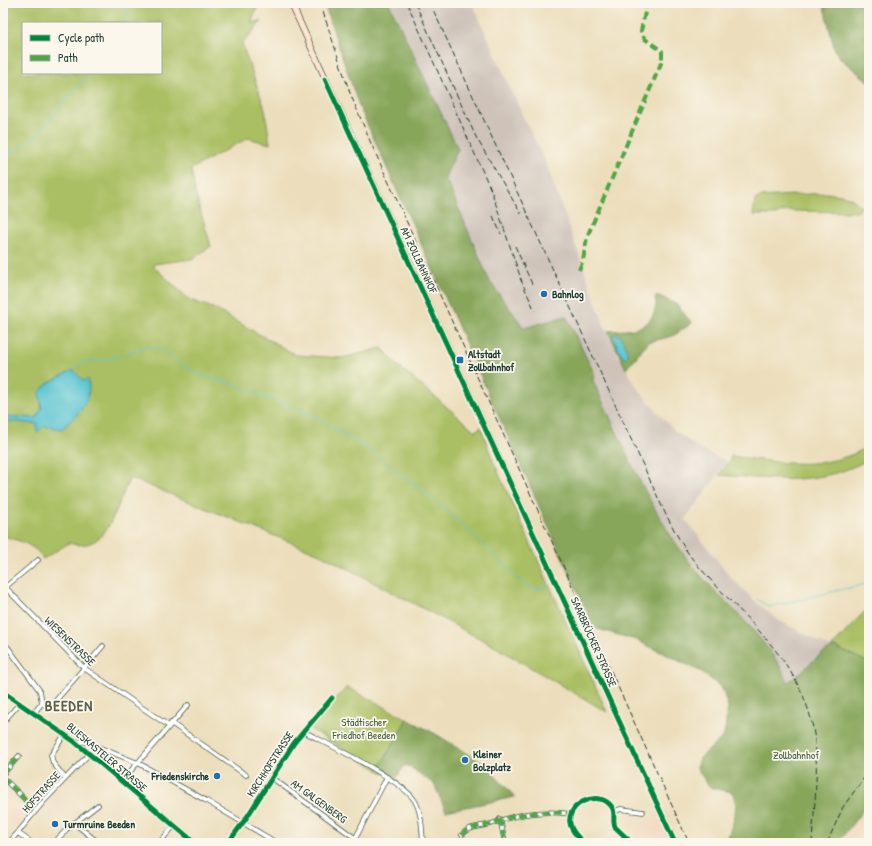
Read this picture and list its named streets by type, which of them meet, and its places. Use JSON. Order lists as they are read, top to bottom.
{
  "streets": {
    "main road": ["AM ZOLLBAHNHOF", "SAARBRÜCKER STRASSE", "BLIESKASTELER STRASSE"],
    "street": [
      "WIESENSTRASSE",
      "KIRCHHOFSTRASSE",
      "HOFSTRASSE",
      "AM GALGENBERG"
    ]
  },
  "crossings": [
    ["AM ZOLLBAHNHOF", "SAARBRÜCKER STRASSE"],
    ["BLIESKASTELER STRASSE", "HOFSTRASSE"],
    ["KIRCHHOFSTRASSE", "AM GALGENBERG"]
  ],
  "districts": ["BEEDEN"],
  "parks": ["Städtischer Friedhof Beeden", "Zollbahnhof"],
  "places": {
    "other": [
      "Bahnlog",
      "Kleiner Bolzplatz",
      "Friedenskirche",
      "Turmruine Beeden"
    ],
    "transit": ["Altstadt Zollbahnhof"]
  },
  "legend": ["Cycle path", "Path"]
}
